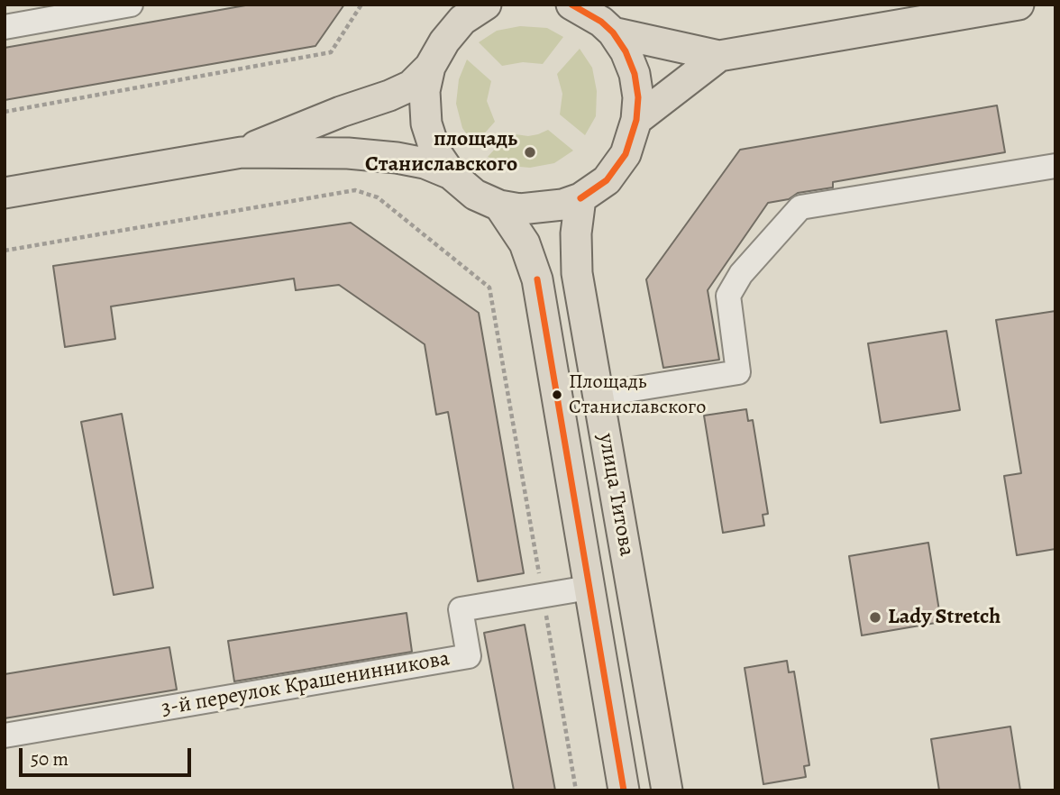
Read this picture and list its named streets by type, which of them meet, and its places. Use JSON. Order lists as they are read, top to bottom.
{
  "streets": {
    "main road": ["улица Титова"],
    "street": ["3-й переулок Крашенинникова"]
  },
  "crossings": [
    ["улица Титова", "3-й переулок Крашенинникова"]
  ],
  "places": ["площадь Станиславского", "Площадь Станиславского", "Lady Stretch"],
  "scale_bar": "50 m"
}
